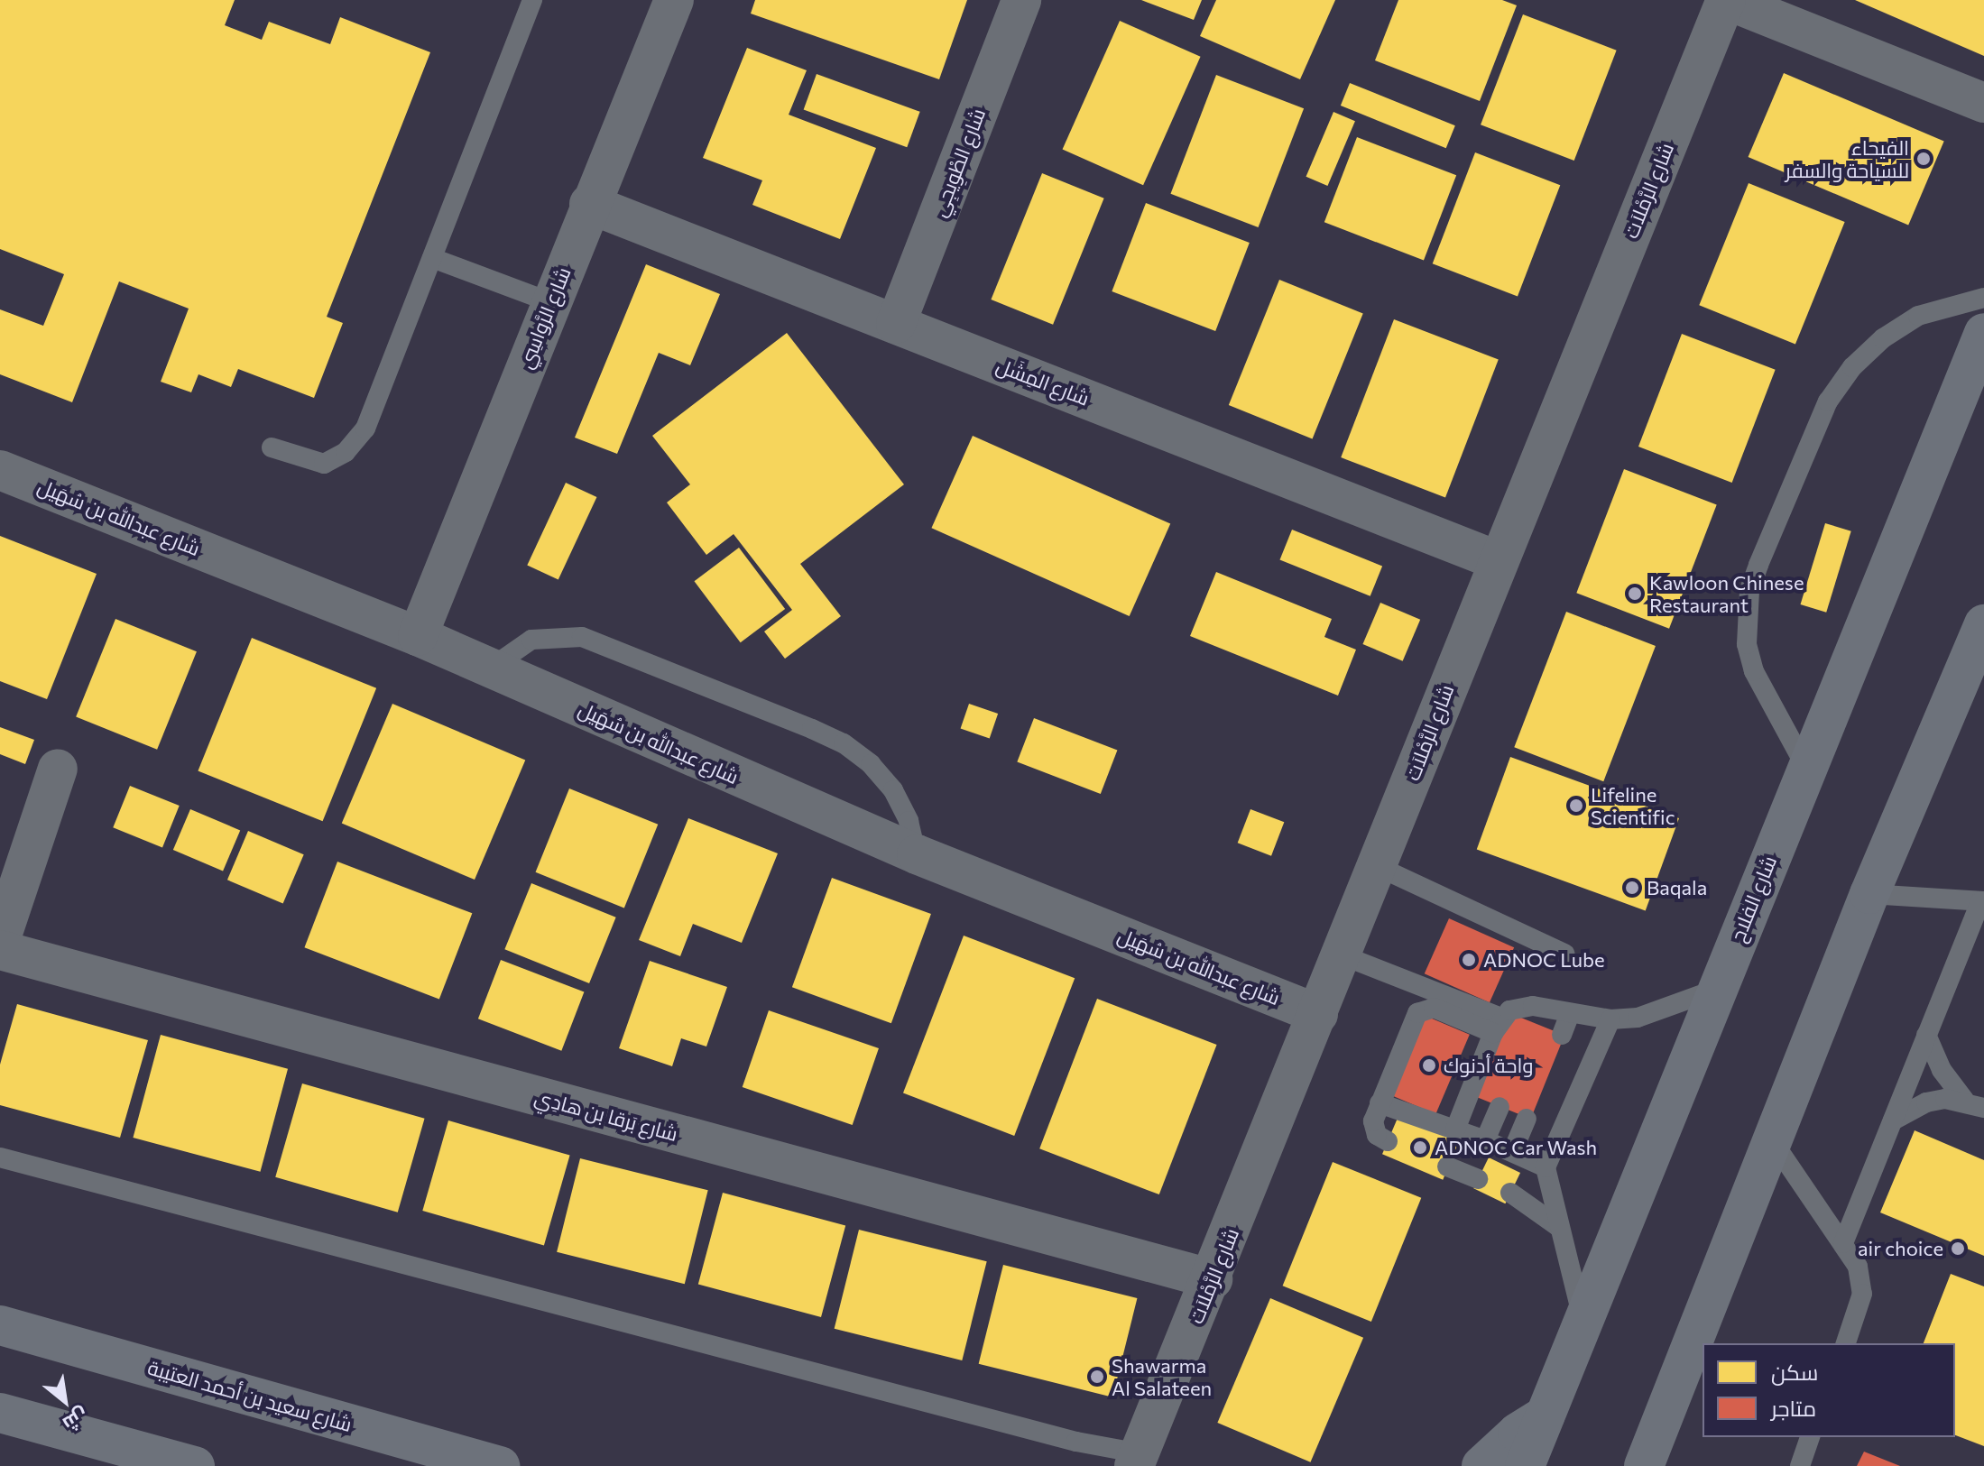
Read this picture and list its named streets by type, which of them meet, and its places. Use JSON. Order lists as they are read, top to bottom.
{
  "streets": {
    "main road": ["شارع الفلاح", "شارع سعيد بن أحمد العتيبة"],
    "street": [
      "شارع الطْوِيجِي",
      "شارع الرَّمْلاَت",
      "شارع الرَّواسِي",
      "شارع المِشَل",
      "شارع عبدالله بن سُهَيل",
      "شارع بَرقا بن هادِي"
    ]
  },
  "crossings": [
    ["شارع الطْوِيجِي", "شارع المِشَل"],
    ["شارع الرَّمْلاَت", "شارع المِشَل"],
    ["شارع الرَّمْلاَت", "شارع عبدالله بن سُهَيل"],
    ["شارع الرَّمْلاَت", "شارع بَرقا بن هادِي"],
    ["شارع الرَّواسِي", "شارع المِشَل"],
    ["شارع الرَّواسِي", "شارع عبدالله بن سُهَيل"]
  ],
  "places": [
    "الفيحاء للسياحة والسفر",
    "Kawloon Chinese Restaurant",
    "Lifeline Scientific",
    "Baqala",
    "ADNOC Lube",
    "واحة أدنوك",
    "ADNOC Car Wash",
    "air choice",
    "Shawarma Al Salateen"
  ],
  "legend": ["سكن", "متاجر"],
  "north": "bottom right"
}
